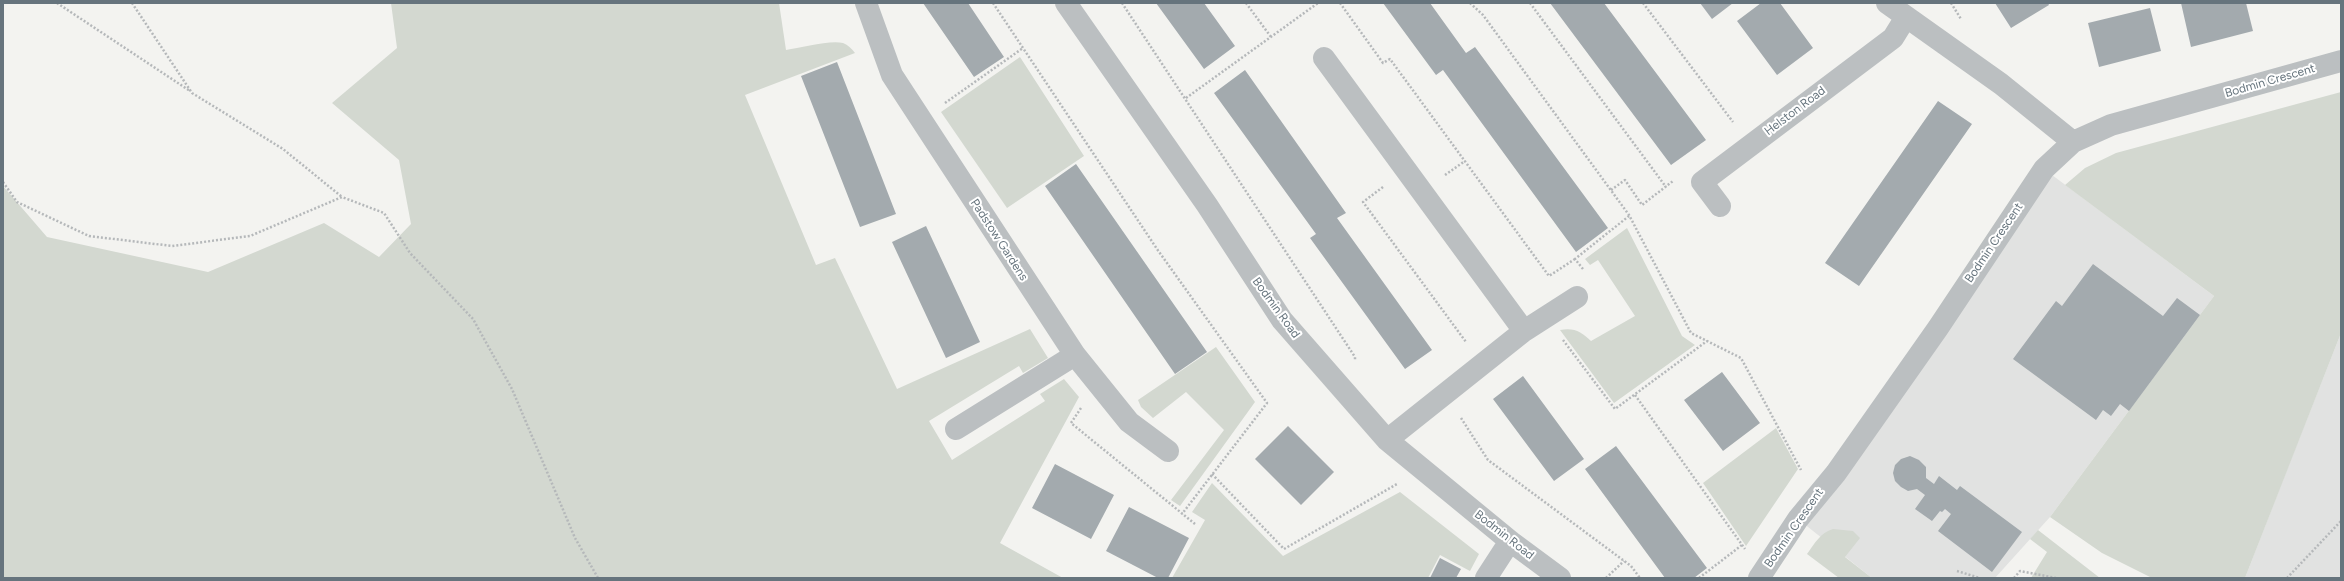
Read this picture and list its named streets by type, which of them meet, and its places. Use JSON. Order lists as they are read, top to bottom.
{
  "streets": {
    "street": [
      "Bodmin Crescent",
      "Helston Road",
      "Padstow Gardens",
      "Bodmin Road"
    ]
  }
}
